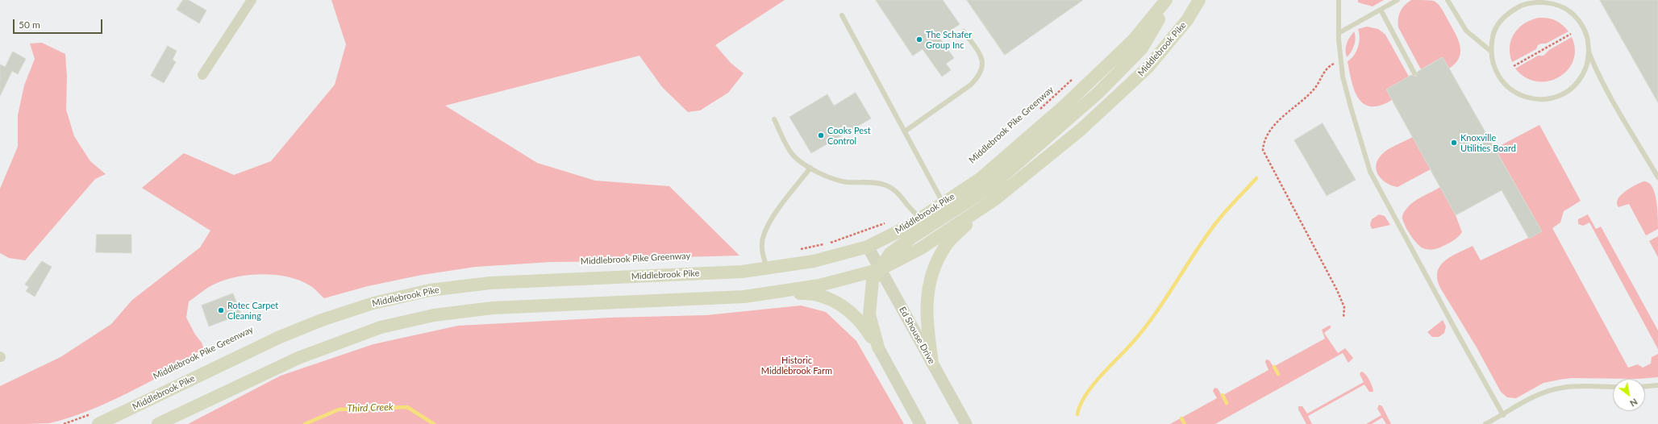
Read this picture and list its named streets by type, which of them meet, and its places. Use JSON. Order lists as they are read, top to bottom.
{
  "streets": {
    "main road": ["Middlebrook Pike"],
    "street": ["Ed Shouse Drive"],
    "path": ["Middlebrook Pike Greenway"]
  },
  "crossings": [
    ["Middlebrook Pike", "Ed Shouse Drive"]
  ],
  "water": ["Third Creek"],
  "parks": ["Historic Middlebrook Farm"],
  "places": [
    "The Schafer Group Inc",
    "Cooks Pest Control",
    "Knoxville Utilities Board",
    "Rotec Carpet Cleaning"
  ],
  "scale_bar": "50 m",
  "north": "bottom right"
}
